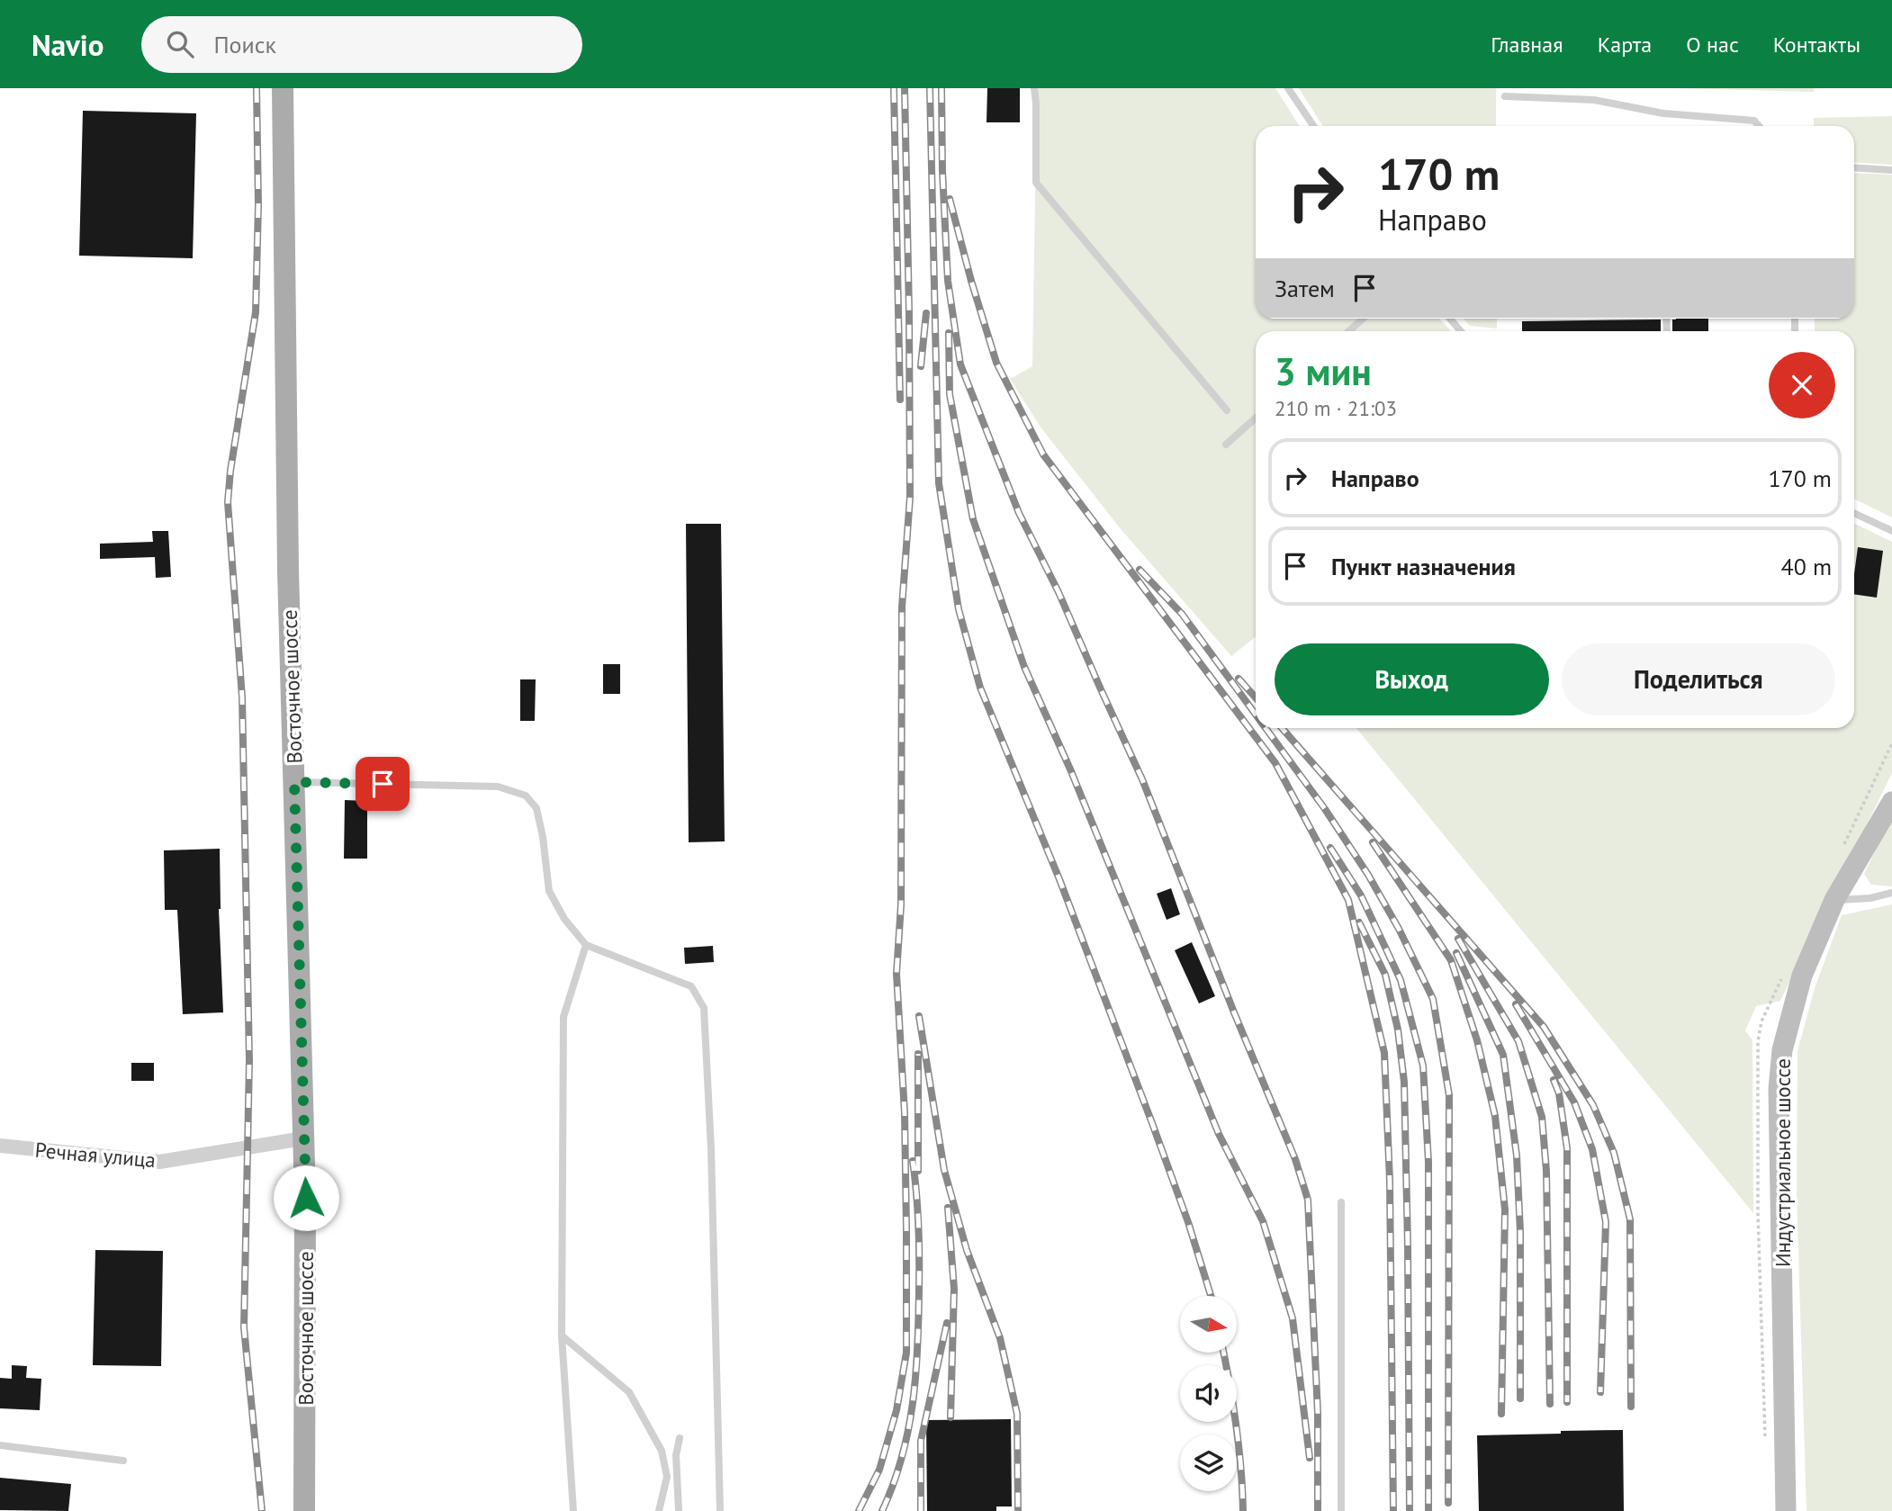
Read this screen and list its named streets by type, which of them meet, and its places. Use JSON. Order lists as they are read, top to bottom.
{
  "streets": {
    "main road": ["Восточное шоссе", "Индустриальное шоссе"],
    "street": ["Речная улица"]
  },
  "crossings": [
    ["Восточное шоссе", "Речная улица"]
  ],
  "north": "right",
  "page": {
    "header": "Navio",
    "search": "Поиск",
    "nav": [
      "Главная",
      "Карта",
      "О нас",
      "Контакты"
    ],
    "turn": ["170 m", "Направо"],
    "then": "Затем",
    "heading": ["3 мин", "210 m · 21:03"],
    "list": [
      {
        "name": "Направо",
        "value": "170 m"
      },
      {
        "name": "Пункт назначения",
        "value": "40 m"
      }
    ],
    "buttons": ["Выход", "Поделиться"]
  }
}
